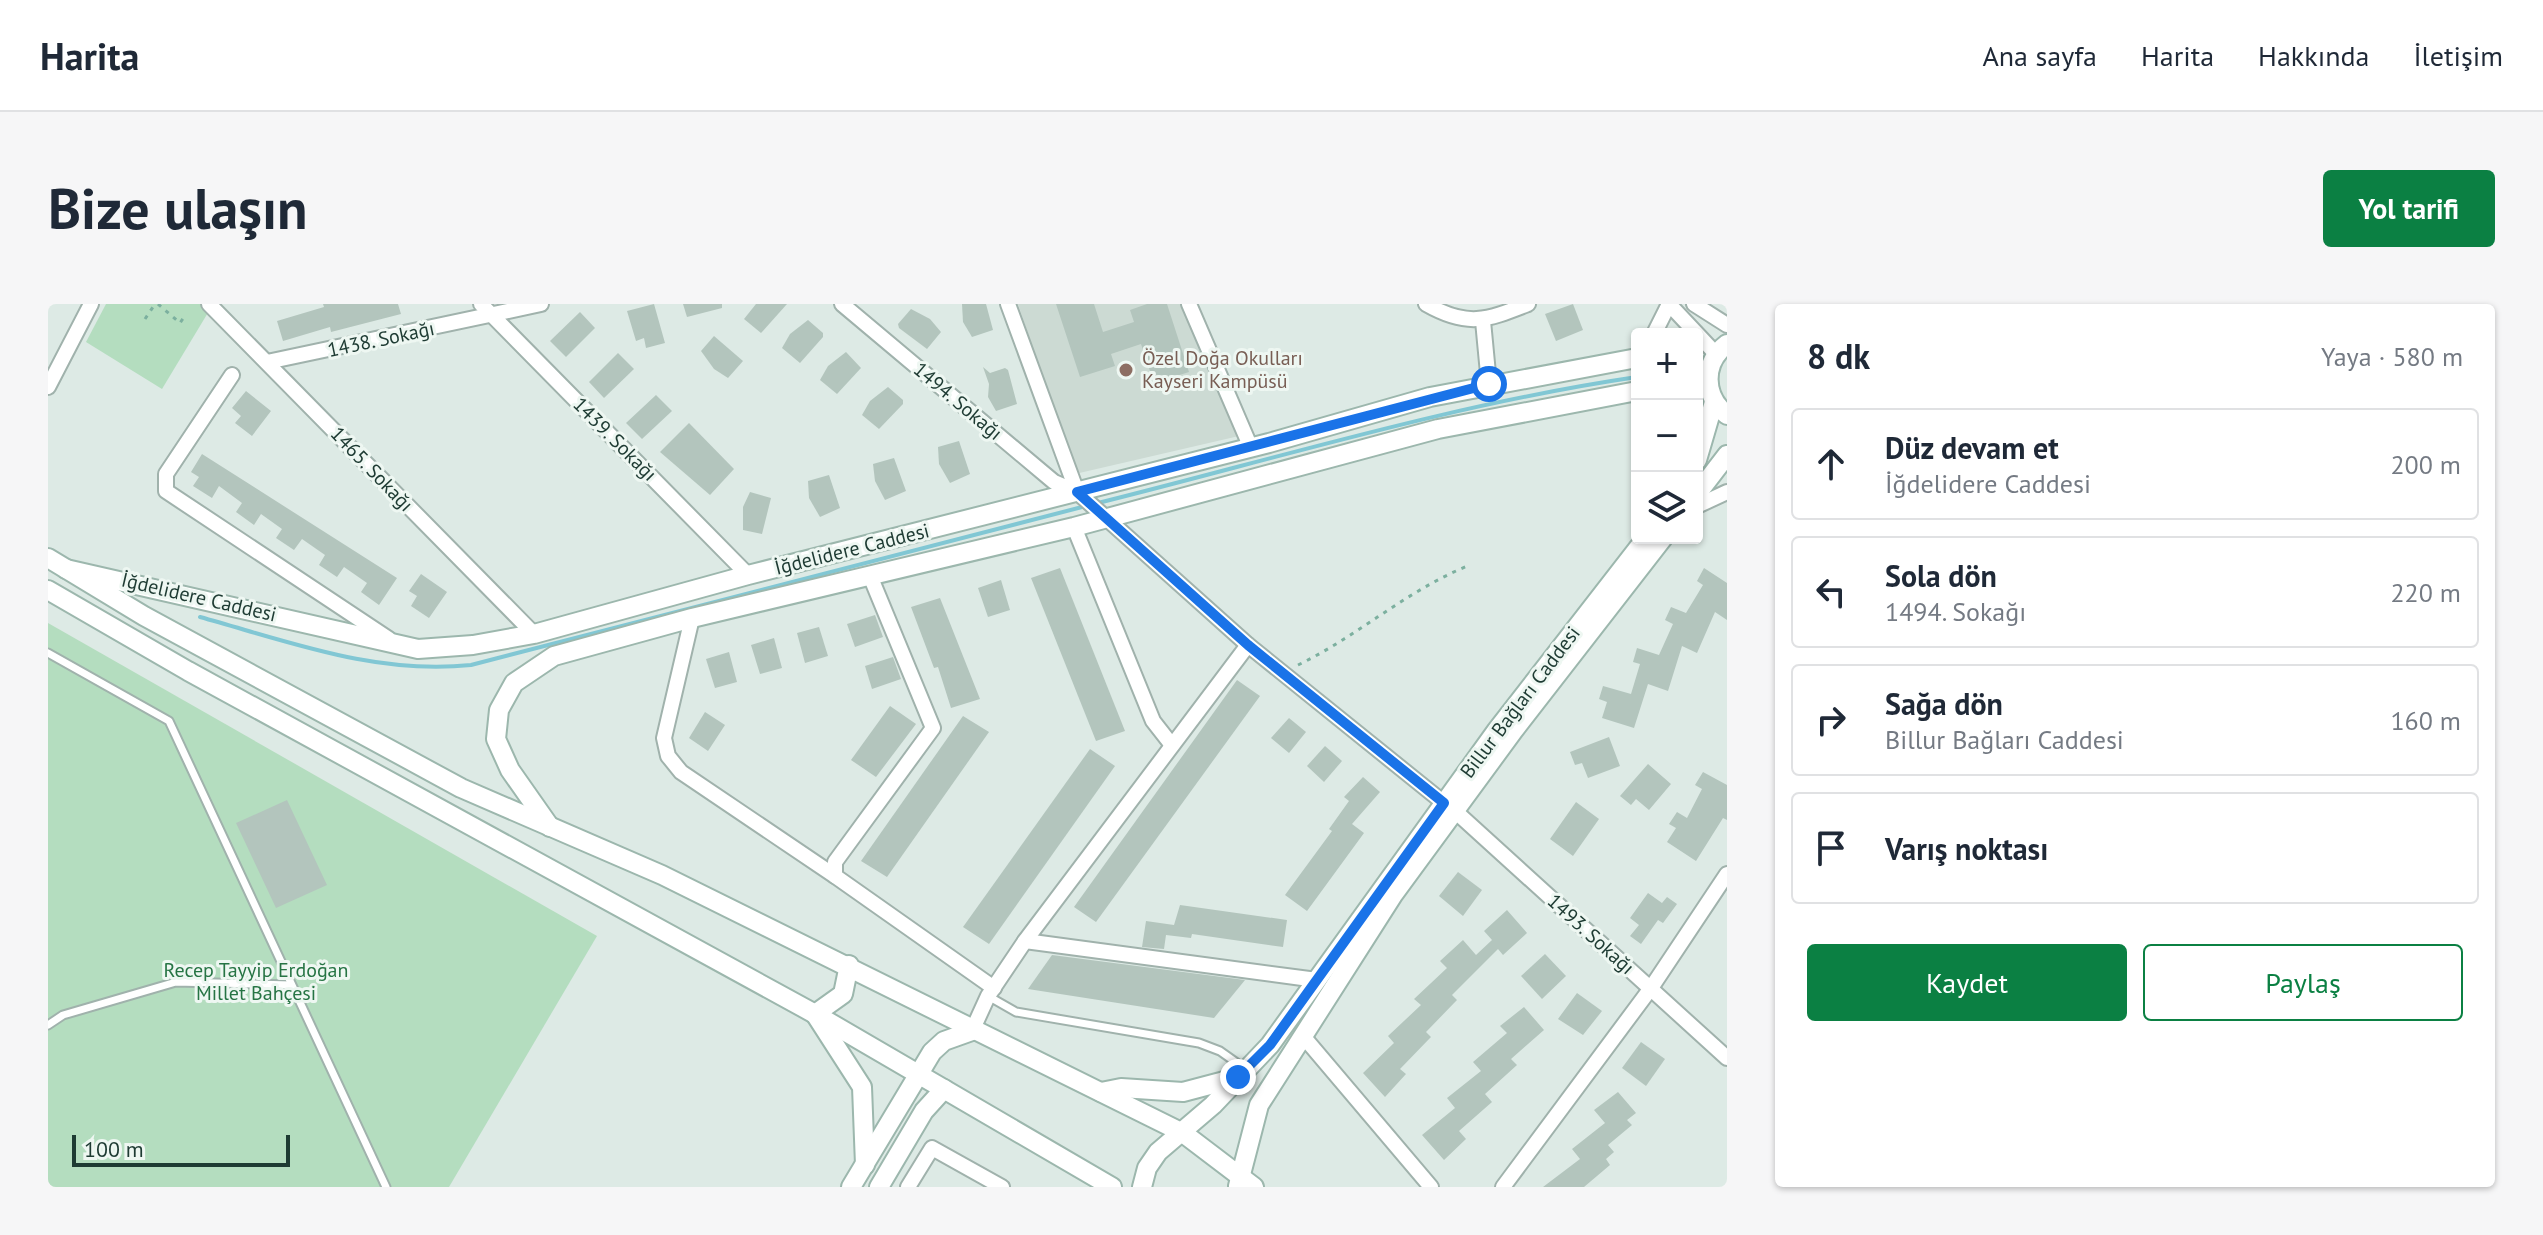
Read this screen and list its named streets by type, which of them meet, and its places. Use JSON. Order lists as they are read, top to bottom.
{
  "streets": {
    "street": [
      "1438. Sokağı",
      "1494. Sokağı",
      "1439. Sokağı",
      "1465. Sokağı",
      "İğdelidere Caddesi",
      "Billur Bağları Caddesi",
      "1493. Sokağı"
    ]
  },
  "crossings": [
    ["1438. Sokağı", "1439. Sokağı"],
    ["1438. Sokağı", "1465. Sokağı"],
    ["1494. Sokağı", "İğdelidere Caddesi"],
    ["1439. Sokağı", "İğdelidere Caddesi"],
    ["1465. Sokağı", "İğdelidere Caddesi"],
    ["Billur Bağları Caddesi", "1493. Sokağı"]
  ],
  "parks": ["Recep Tayyip Erdoğan Millet Bahçesi"],
  "places": ["Özel Doğa Okulları Kayseri Kampüsü"],
  "scale_bar": "100 m",
  "page": {
    "header": "Harita",
    "nav": [
      "Ana sayfa",
      "Harita",
      "Hakkında",
      "İletişim"
    ],
    "buttons": [
      "Yol tarifi",
      ["Kaydet", "Paylaş"]
    ],
    "title": "Bize ulaşın",
    "heading": ["8 dk", "Yaya · 580 m"],
    "map_buttons": ["+", "−"],
    "list": [
      ["Düz devam et", "İğdelidere Caddesi", "200 m"],
      ["Sola dön", "1494. Sokağı", "220 m"],
      ["Sağa dön", "Billur Bağları Caddesi", "160 m"],
      "Varış noktası"
    ],
    "scale": "100 m"
  }
}
